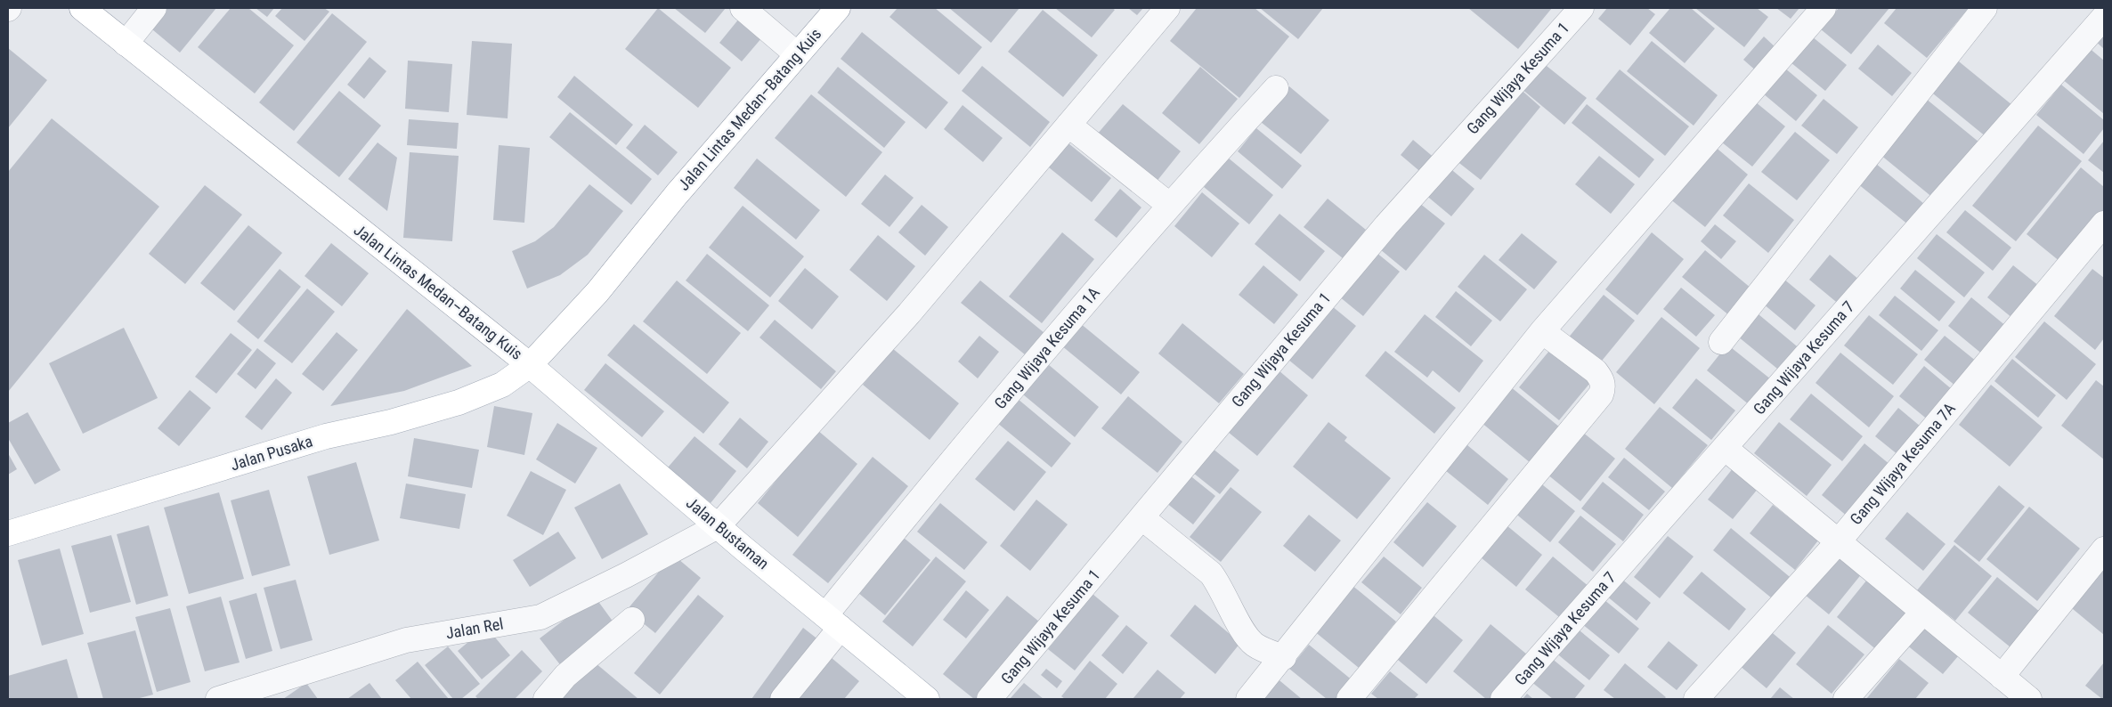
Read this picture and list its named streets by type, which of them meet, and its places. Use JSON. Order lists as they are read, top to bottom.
{
  "streets": {
    "main road": ["Jalan Lintas Medan–Batang Kuis", "Jalan Pusaka", "Jalan Bustaman"],
    "street": [
      "Gang Wijaya Kesuma 1",
      "Gang Wijaya Kesuma 1A",
      "Gang Wijaya Kesuma 7",
      "Gang Wijaya Kesuma 7A",
      "Jalan Rel"
    ]
  },
  "crossings": [
    ["Jalan Lintas Medan–Batang Kuis", "Jalan Pusaka"],
    ["Jalan Lintas Medan–Batang Kuis", "Jalan Bustaman"],
    ["Gang Wijaya Kesuma 1A", "Jalan Bustaman"],
    ["Jalan Pusaka", "Jalan Bustaman"],
    ["Jalan Bustaman", "Jalan Rel"]
  ]
}
